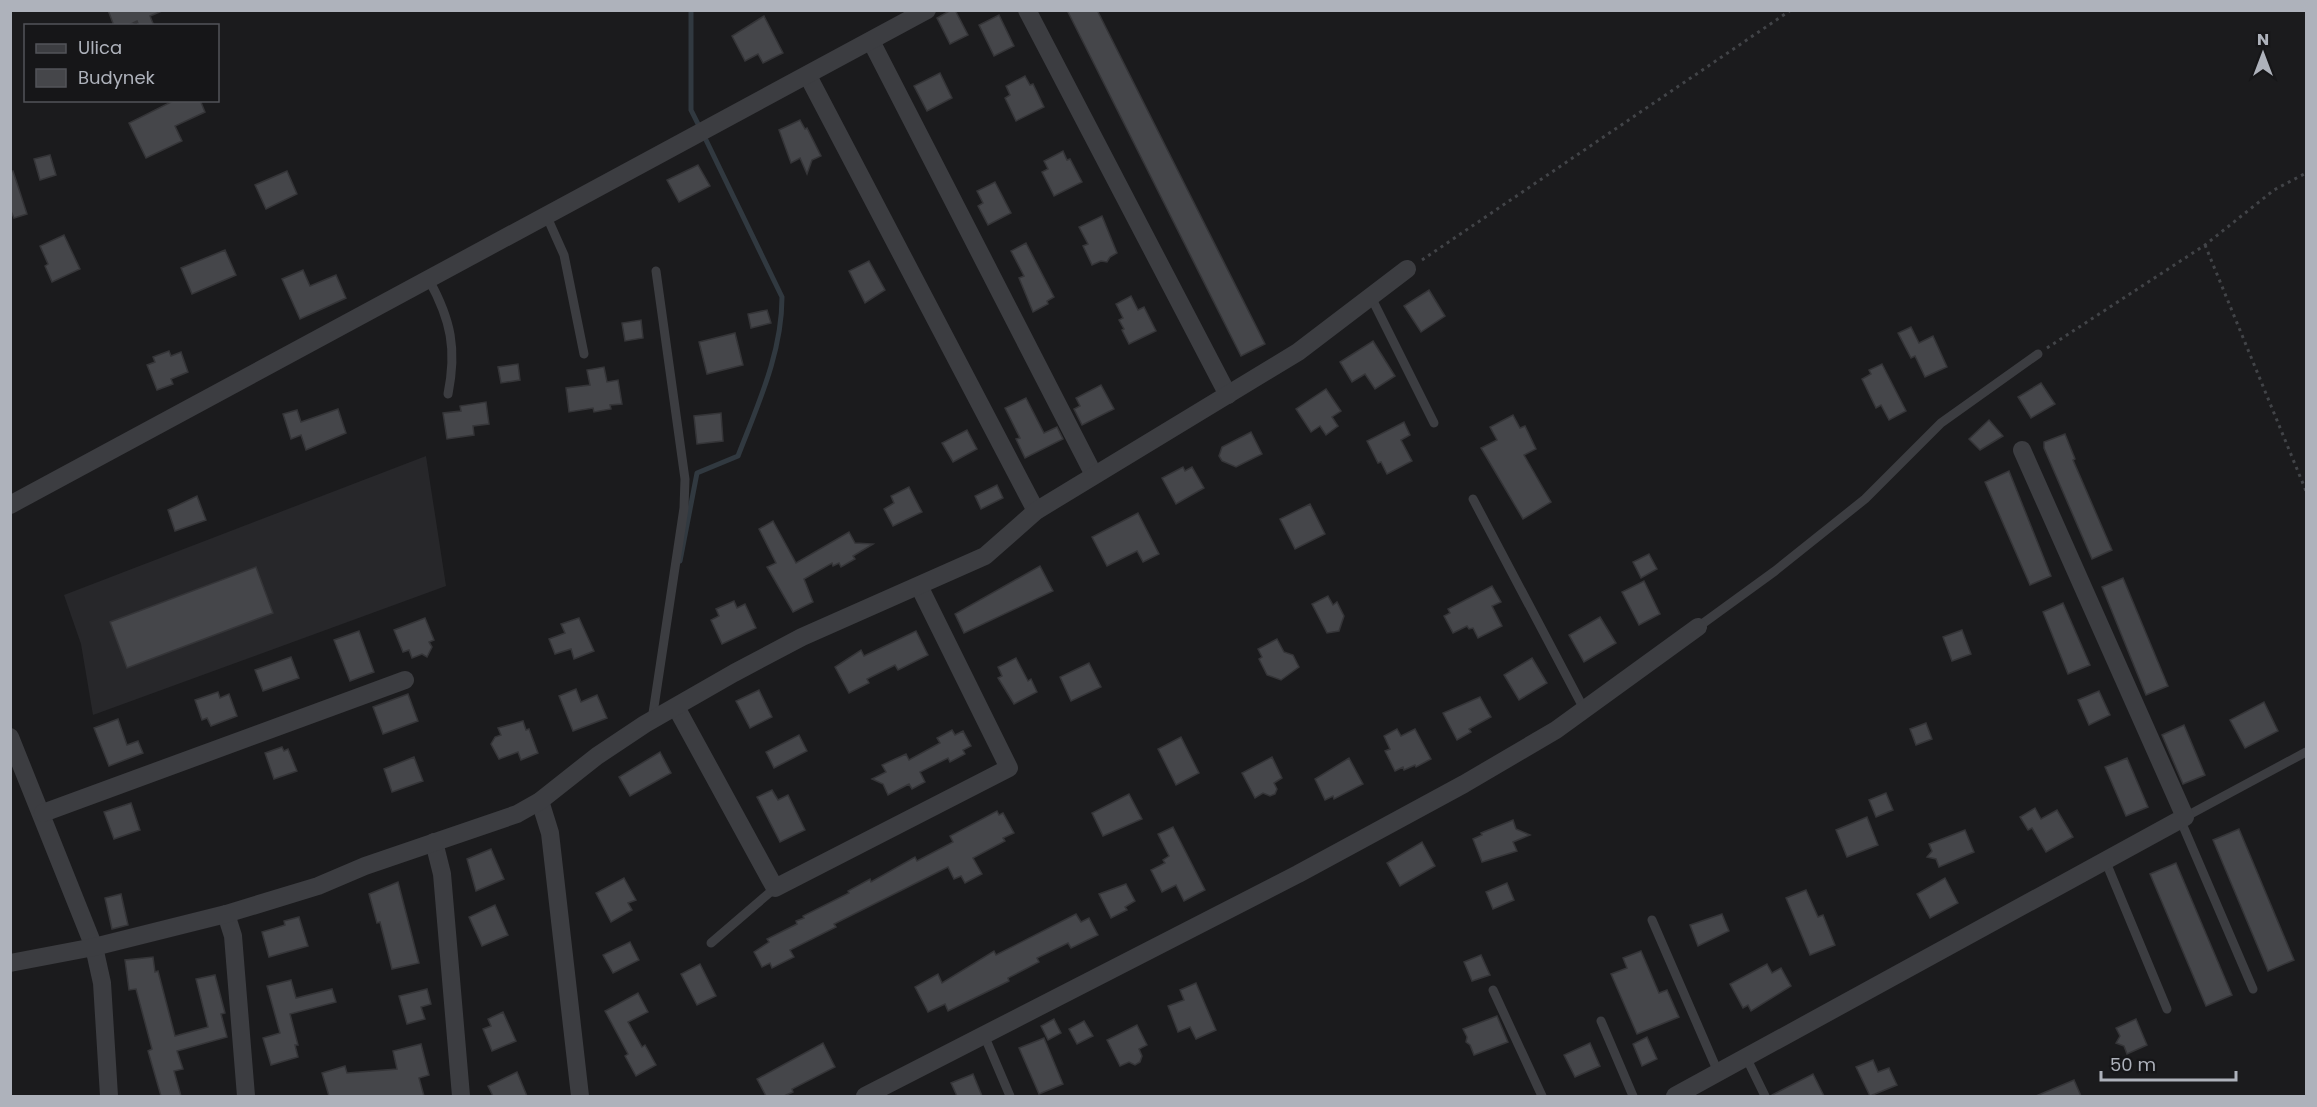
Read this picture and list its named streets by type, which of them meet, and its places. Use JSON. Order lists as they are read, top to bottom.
{
  "legend": ["Ulica", "Budynek"],
  "scale_bar": "50 m",
  "north": "top"
}
